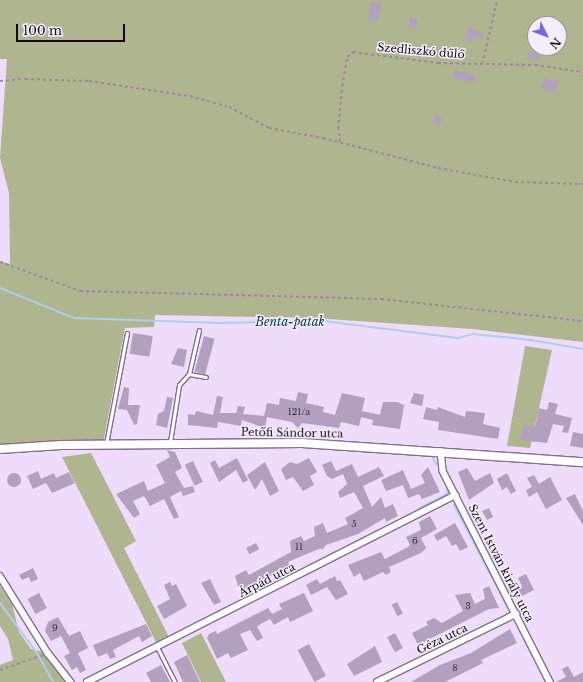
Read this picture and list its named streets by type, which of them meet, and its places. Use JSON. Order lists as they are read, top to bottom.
{
  "streets": {
    "main road": ["Petőfi Sándor utca"],
    "street": ["Szent István király utca", "Árpád utca", "Géza utca"],
    "path": ["Szedliszkó dűlő"]
  },
  "crossings": [
    ["Petőfi Sándor utca", "Szent István király utca"],
    ["Szent István király utca", "Árpád utca"],
    ["Szent István király utca", "Géza utca"]
  ],
  "water": ["Benta-patak"],
  "house_numbers": [
    "121/a",
    "5",
    "6",
    "11",
    "3",
    "9",
    "8"
  ],
  "scale_bar": "100 m",
  "north": "bottom right"
}
